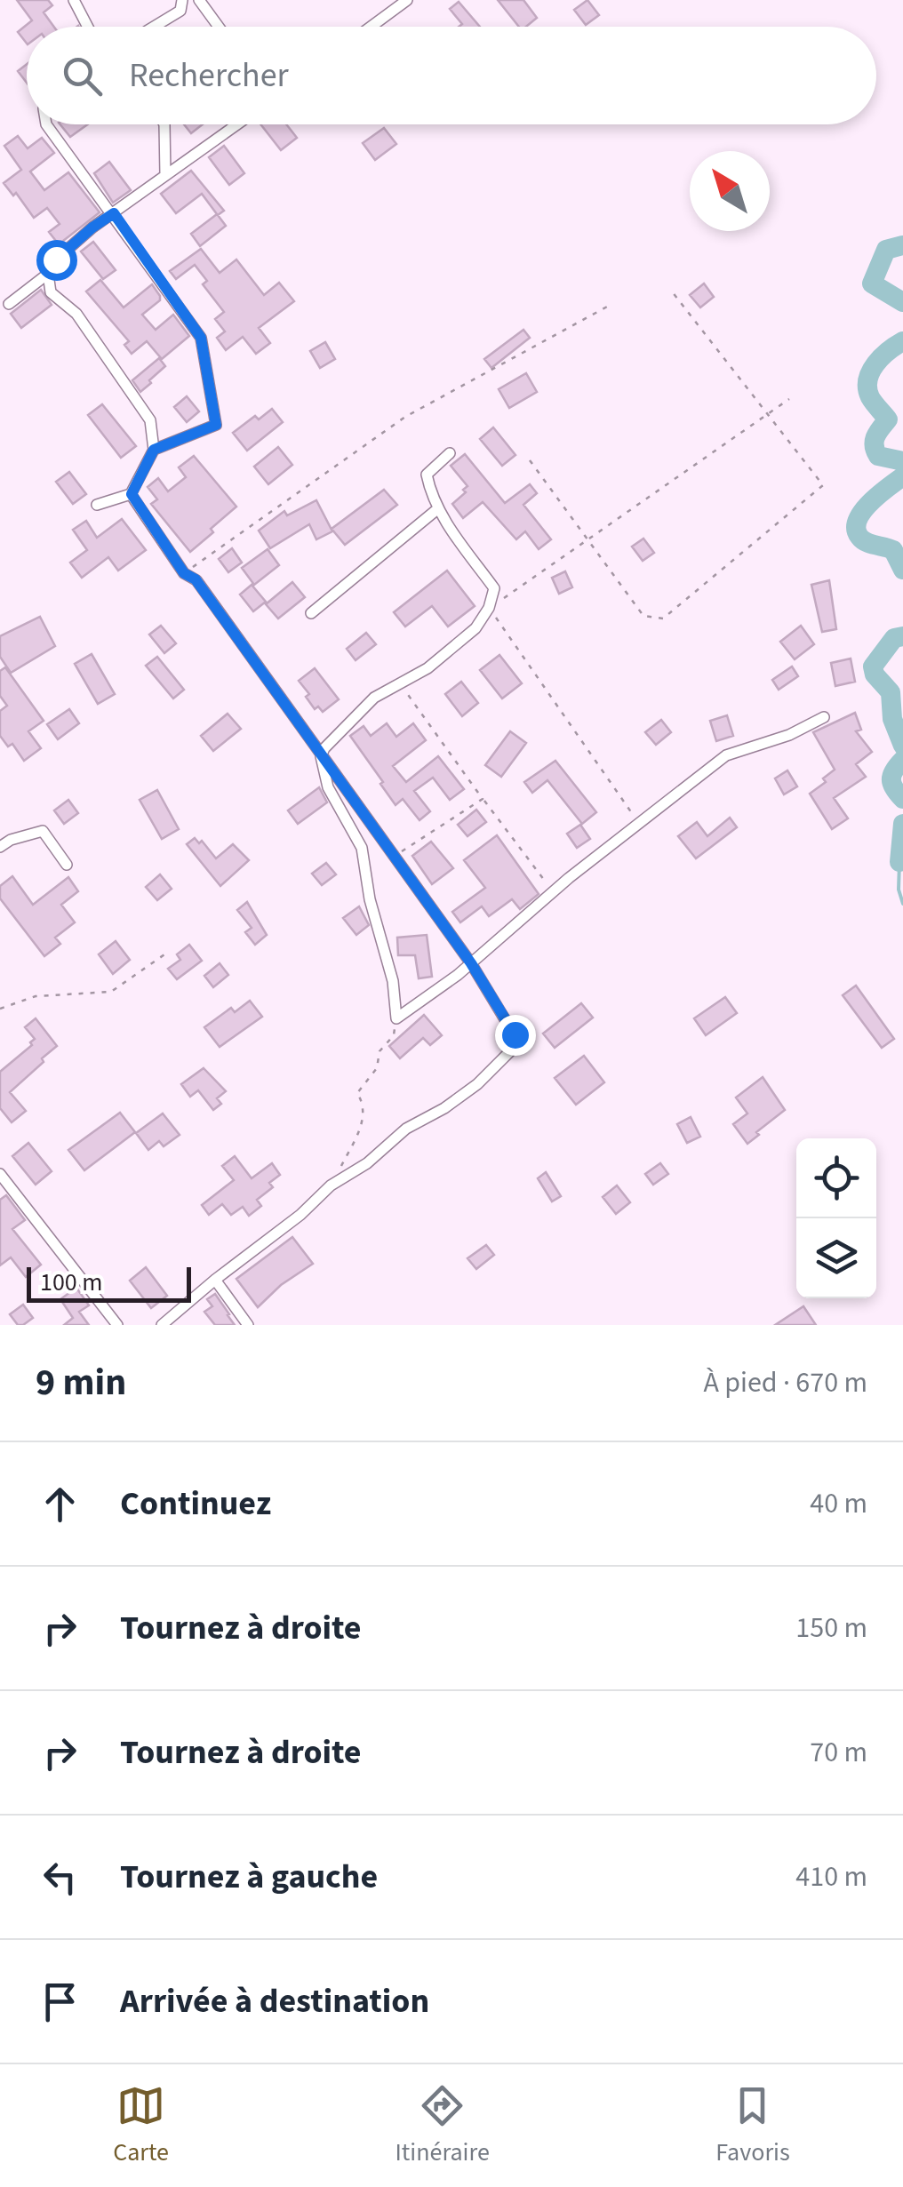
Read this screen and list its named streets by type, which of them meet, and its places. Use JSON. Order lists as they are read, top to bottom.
{
  "scale_bar": "100 m",
  "north": "top left",
  "page": {
    "search": "Rechercher",
    "scale": "100 m",
    "heading": ["9 min", "À pied · 670 m"],
    "list": [
      ["Continuez", "40 m"],
      ["Tournez à droite", "150 m"],
      ["Tournez à droite", "70 m"],
      ["Tournez à gauche", "410 m"],
      "Arrivée à destination"
    ],
    "nav": ["Carte", "Itinéraire", "Favoris"]
  }
}
